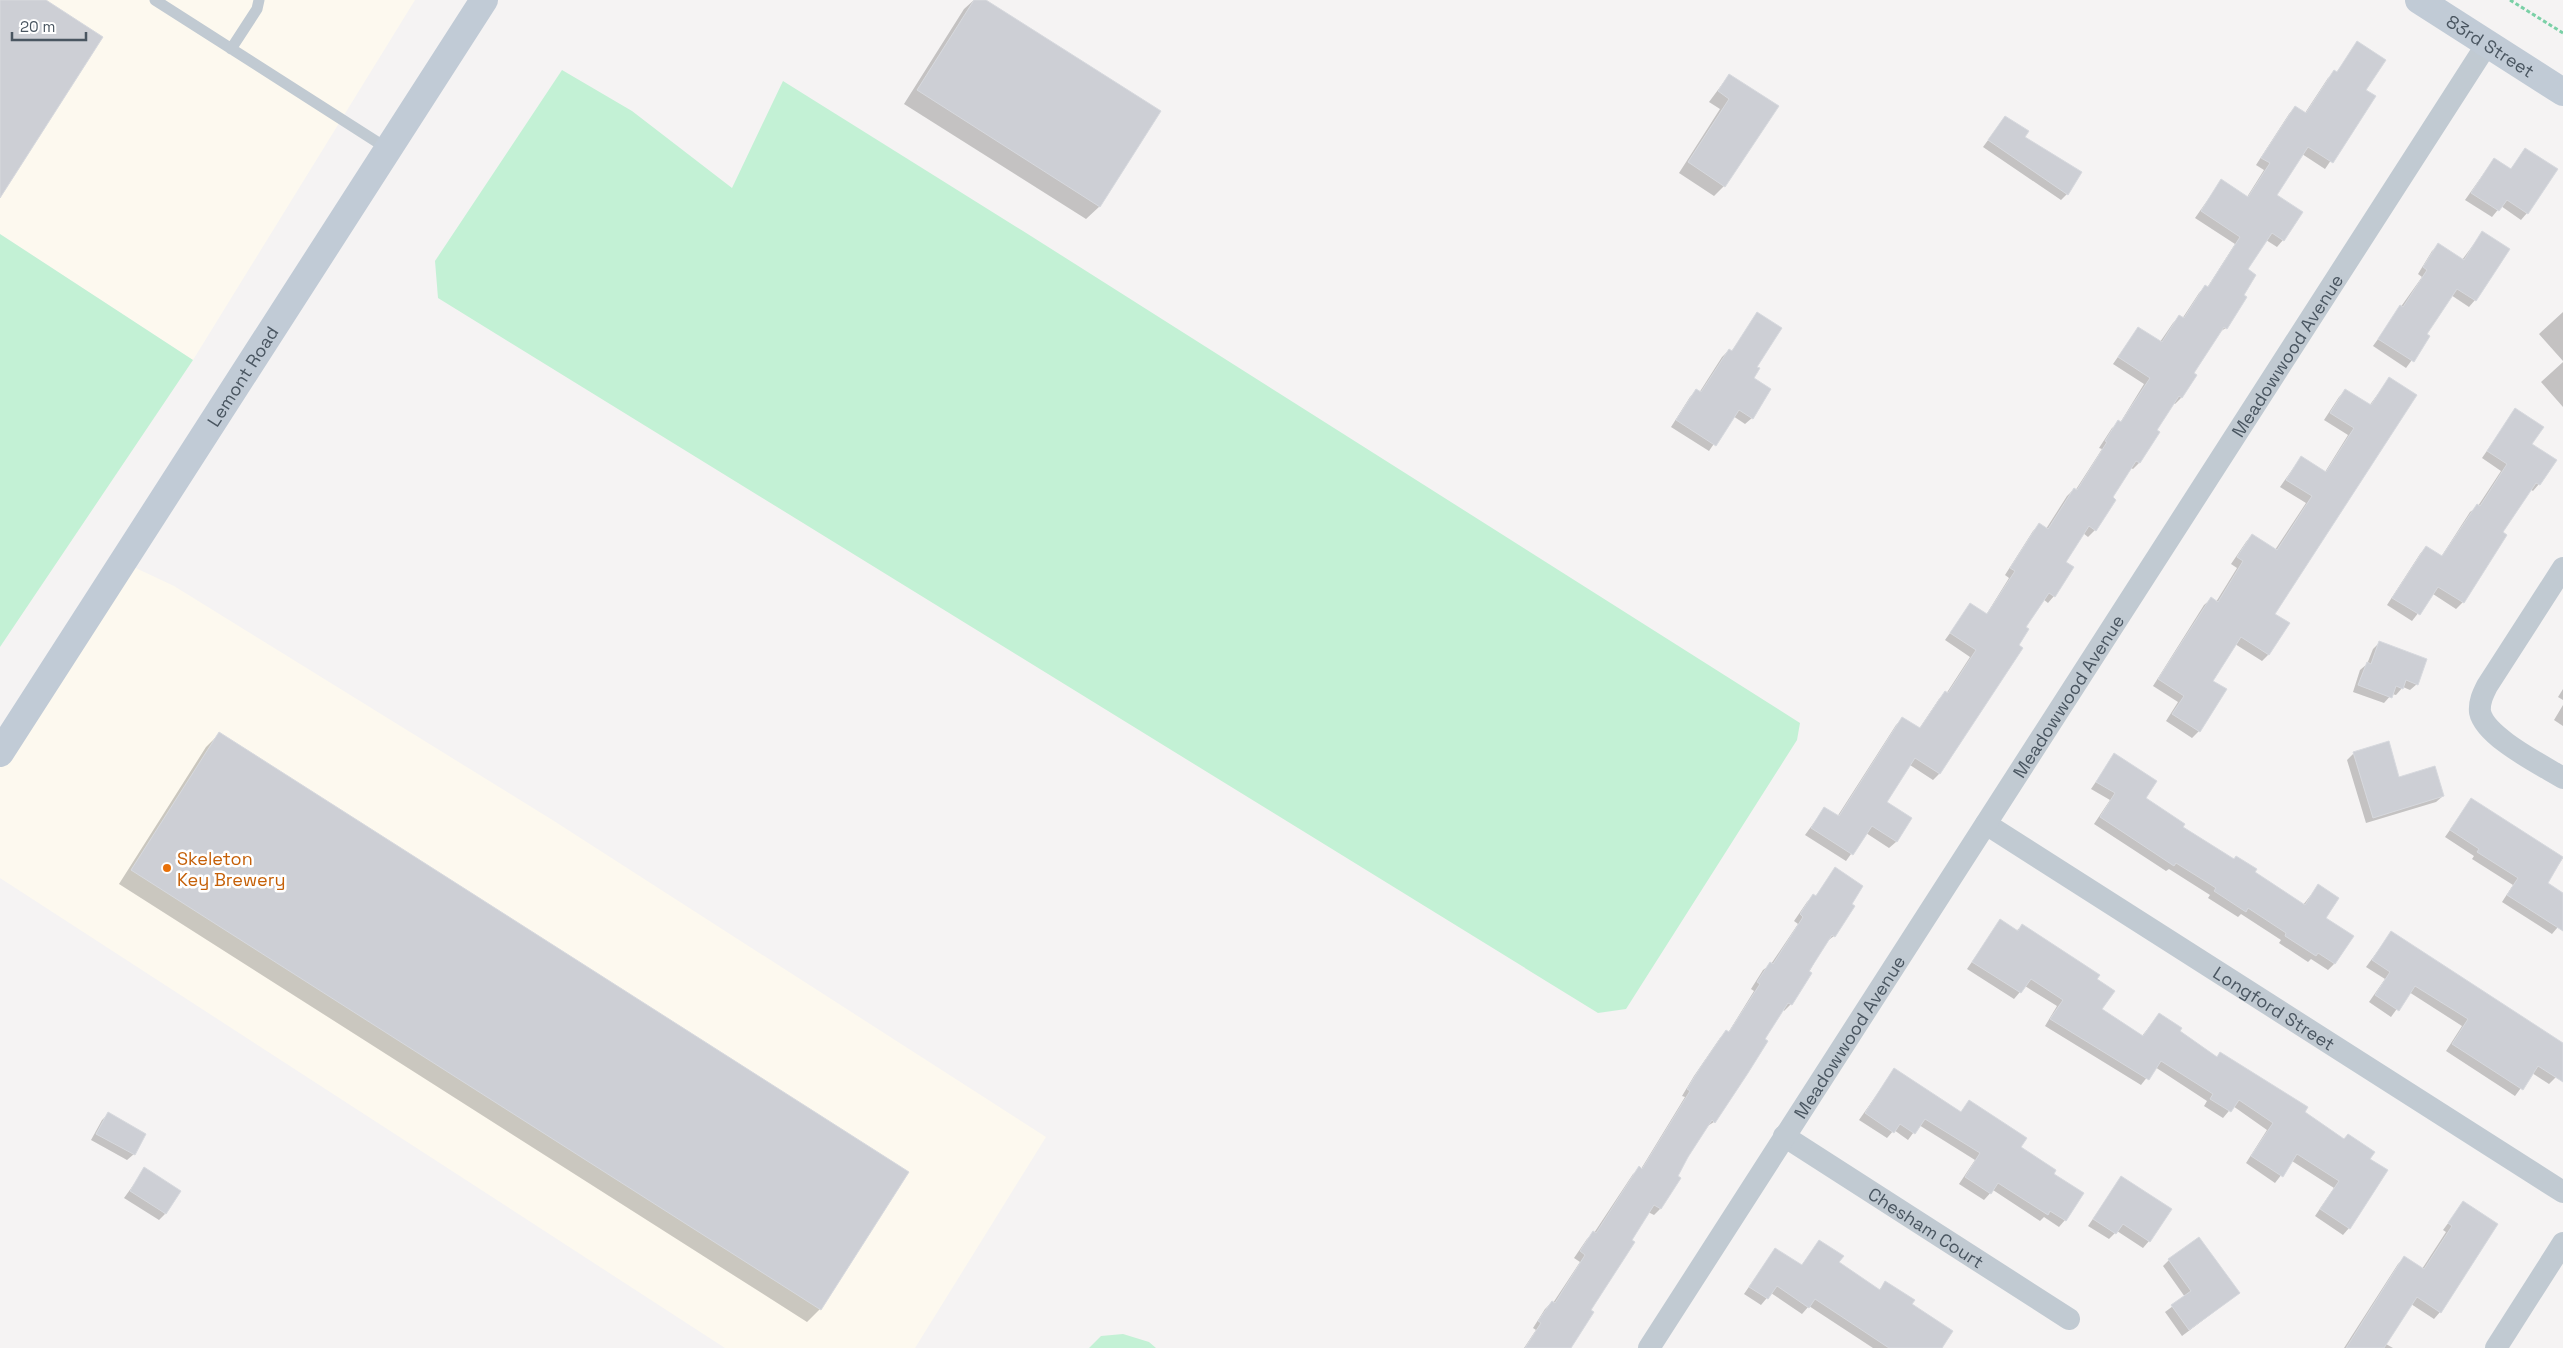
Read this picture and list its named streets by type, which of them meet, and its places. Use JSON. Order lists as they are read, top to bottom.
{
  "streets": {
    "main road": ["83rd Street", "Lemont Road"],
    "street": ["Meadowwood Avenue", "Longford Street", "Chesham Court"]
  },
  "crossings": [
    ["83rd Street", "Meadowwood Avenue"],
    ["Meadowwood Avenue", "Longford Street"],
    ["Meadowwood Avenue", "Chesham Court"]
  ],
  "places": ["Skeleton Key Brewery"],
  "scale_bar": "20 m"
}
